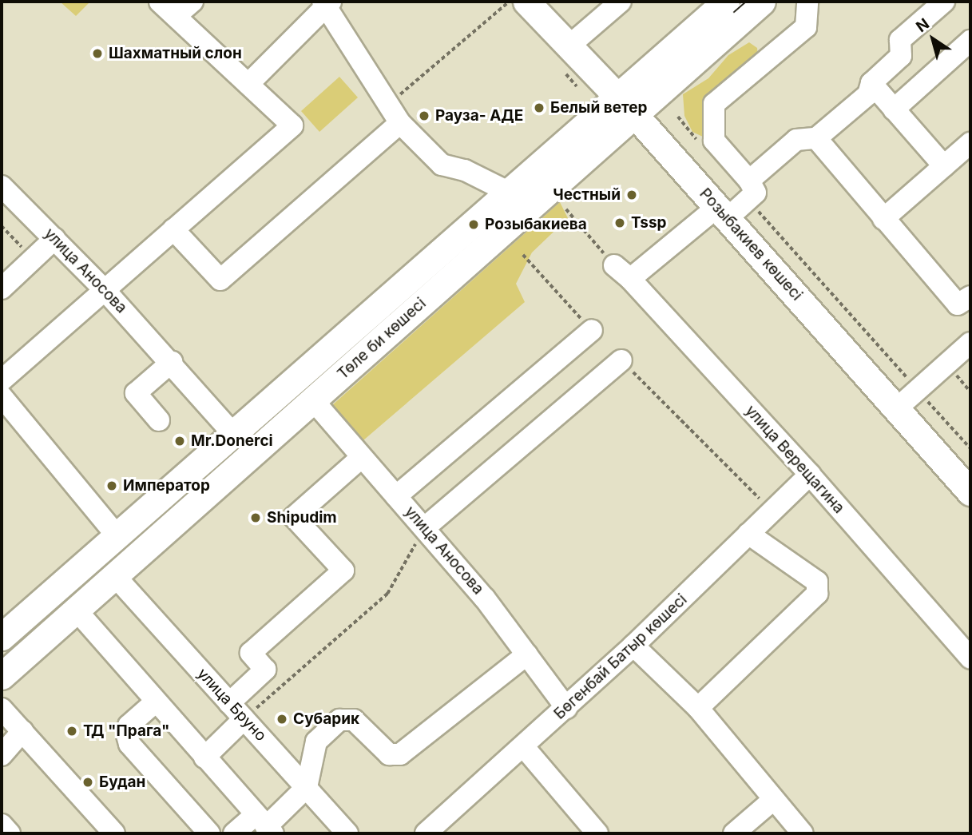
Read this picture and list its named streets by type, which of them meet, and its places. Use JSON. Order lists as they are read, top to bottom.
{
  "streets": {
    "main road": ["Розыбакиев көшесі", "Төле би көшесі"],
    "street": [
      "улица Аносова",
      "улица Верещагина",
      "Бөгенбай Батыр көшесі",
      "улица Бруно"
    ]
  },
  "crossings": [
    ["Розыбакиев көшесі", "Төле би көшесі"],
    ["улица Аносова", "Төле би көшесі"],
    ["улица Аносова", "Бөгенбай Батыр көшесі"],
    ["Төле би көшесі", "улица Бруно"],
    ["улица Верещагина", "Бөгенбай Батыр көшесі"]
  ],
  "places": [
    "Шахматный слон",
    "Белый ветер",
    "Рауза- АДЕ",
    "Честный",
    "Tssp",
    "Розыбакиева",
    "Mr.Donerci",
    "Император",
    "Shipudim",
    "Субарик",
    "ТД \"Прага\"",
    "Будан"
  ],
  "north": "top left"
}
